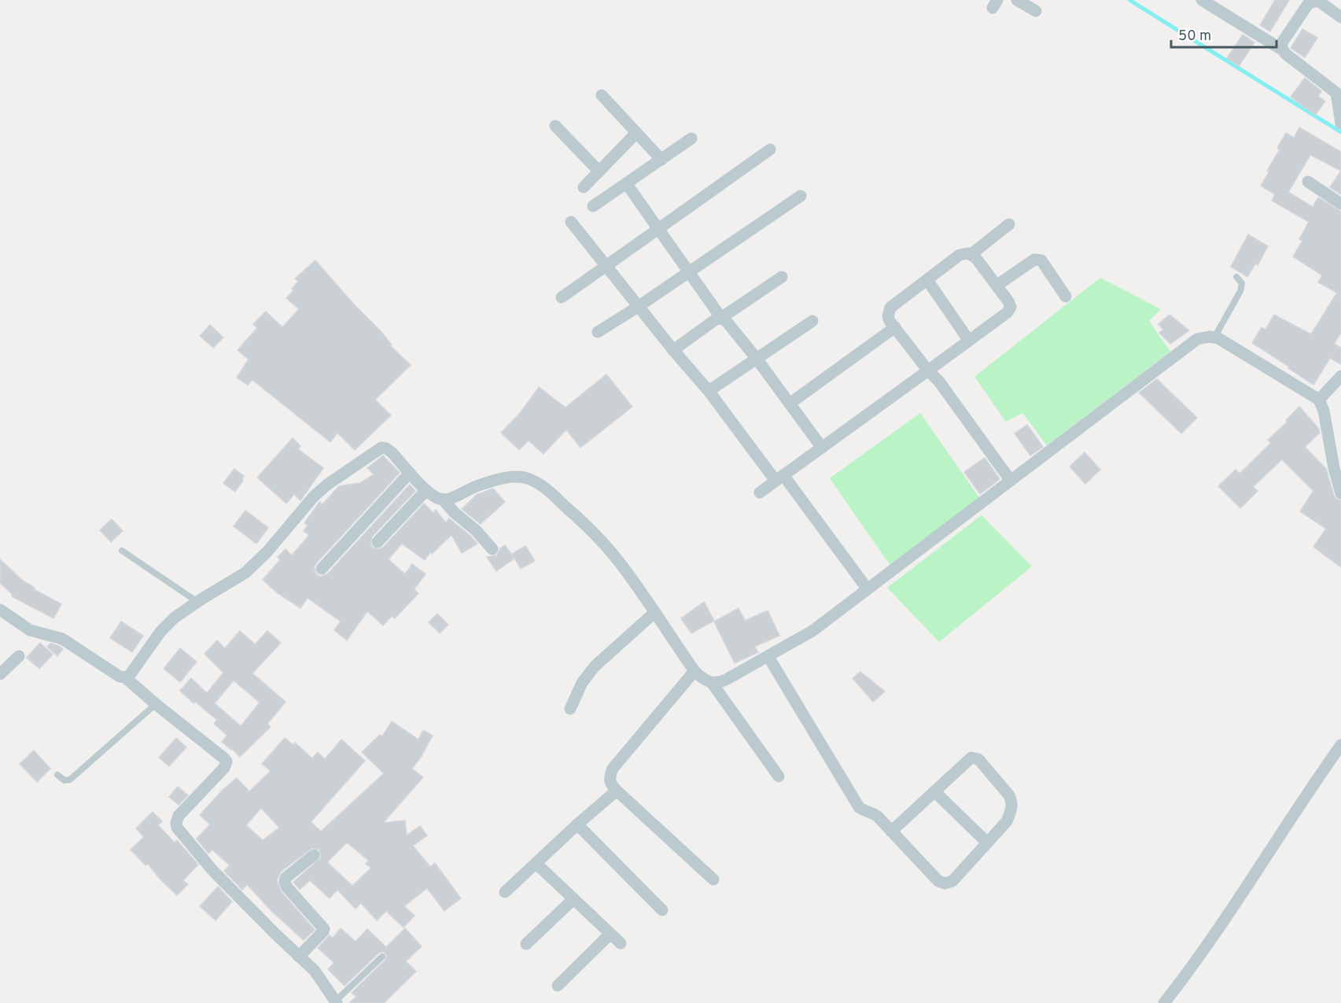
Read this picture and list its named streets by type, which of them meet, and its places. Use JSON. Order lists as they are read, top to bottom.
{
  "scale_bar": "50 m"
}
